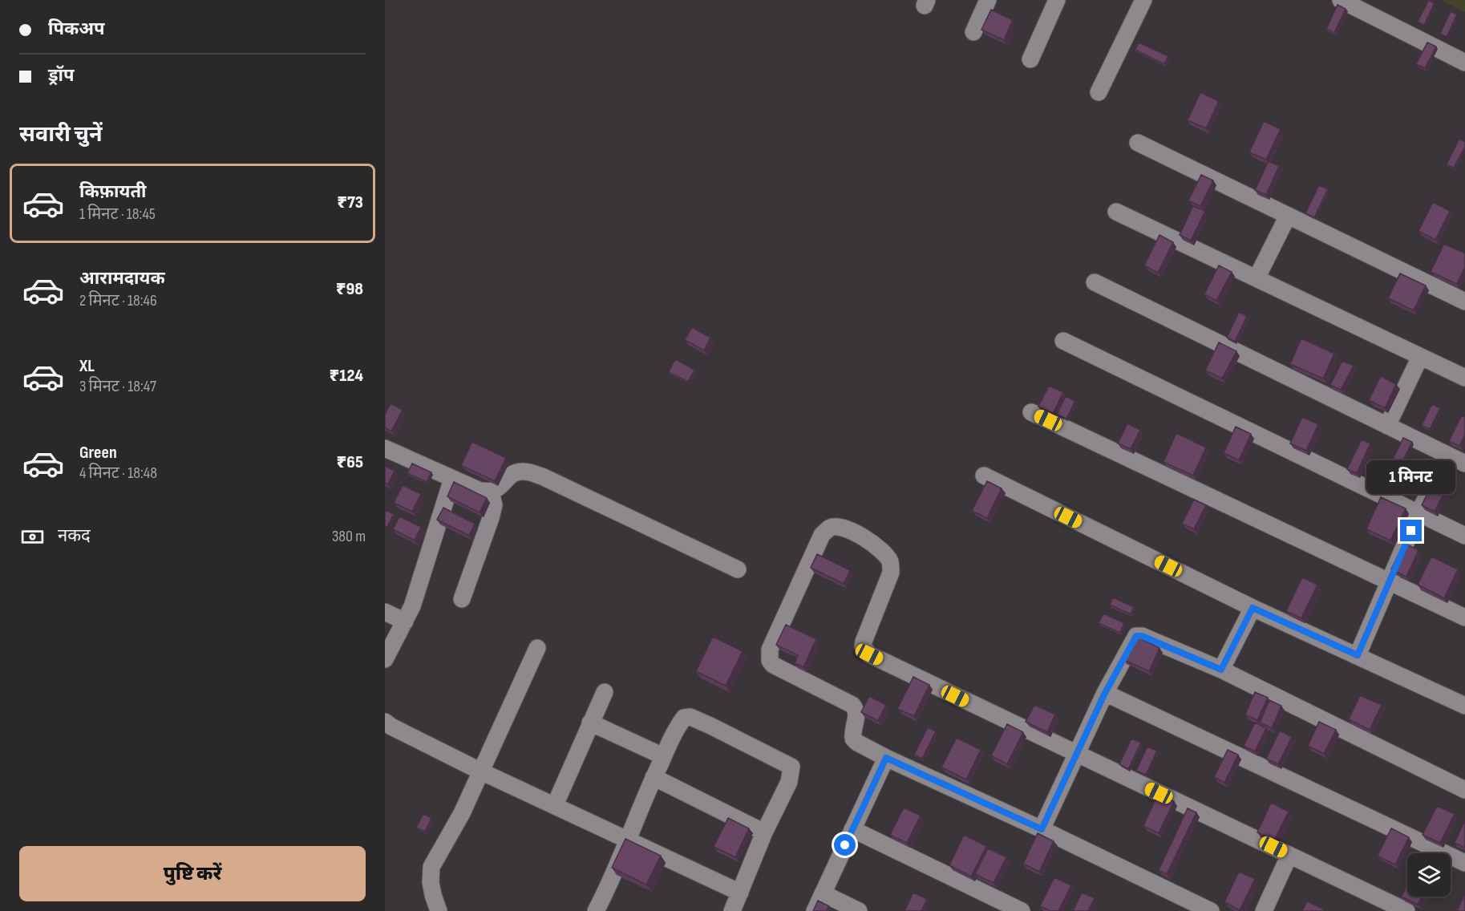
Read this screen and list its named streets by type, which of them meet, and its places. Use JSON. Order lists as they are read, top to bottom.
{
  "page": {
    "banner": ["पिकअप", "ड्रॉप"],
    "heading": "सवारी चुनें",
    "list": [
      {
        "name": "किफ़ायती",
        "note": "1 मिनट · 18:45",
        "value": "₹73"
      },
      {
        "name": "आरामदायक",
        "note": "2 मिनट · 18:46",
        "value": "₹98"
      },
      {
        "name": "XL",
        "note": "3 मिनट · 18:47",
        "value": "₹124"
      },
      {
        "name": "Green",
        "note": "4 मिनट · 18:48",
        "value": "₹65"
      }
    ],
    "bubble": "1 मिनट",
    "pay": ["नकद", "380 m"],
    "buttons": "पुष्टि करें"
  }
}
